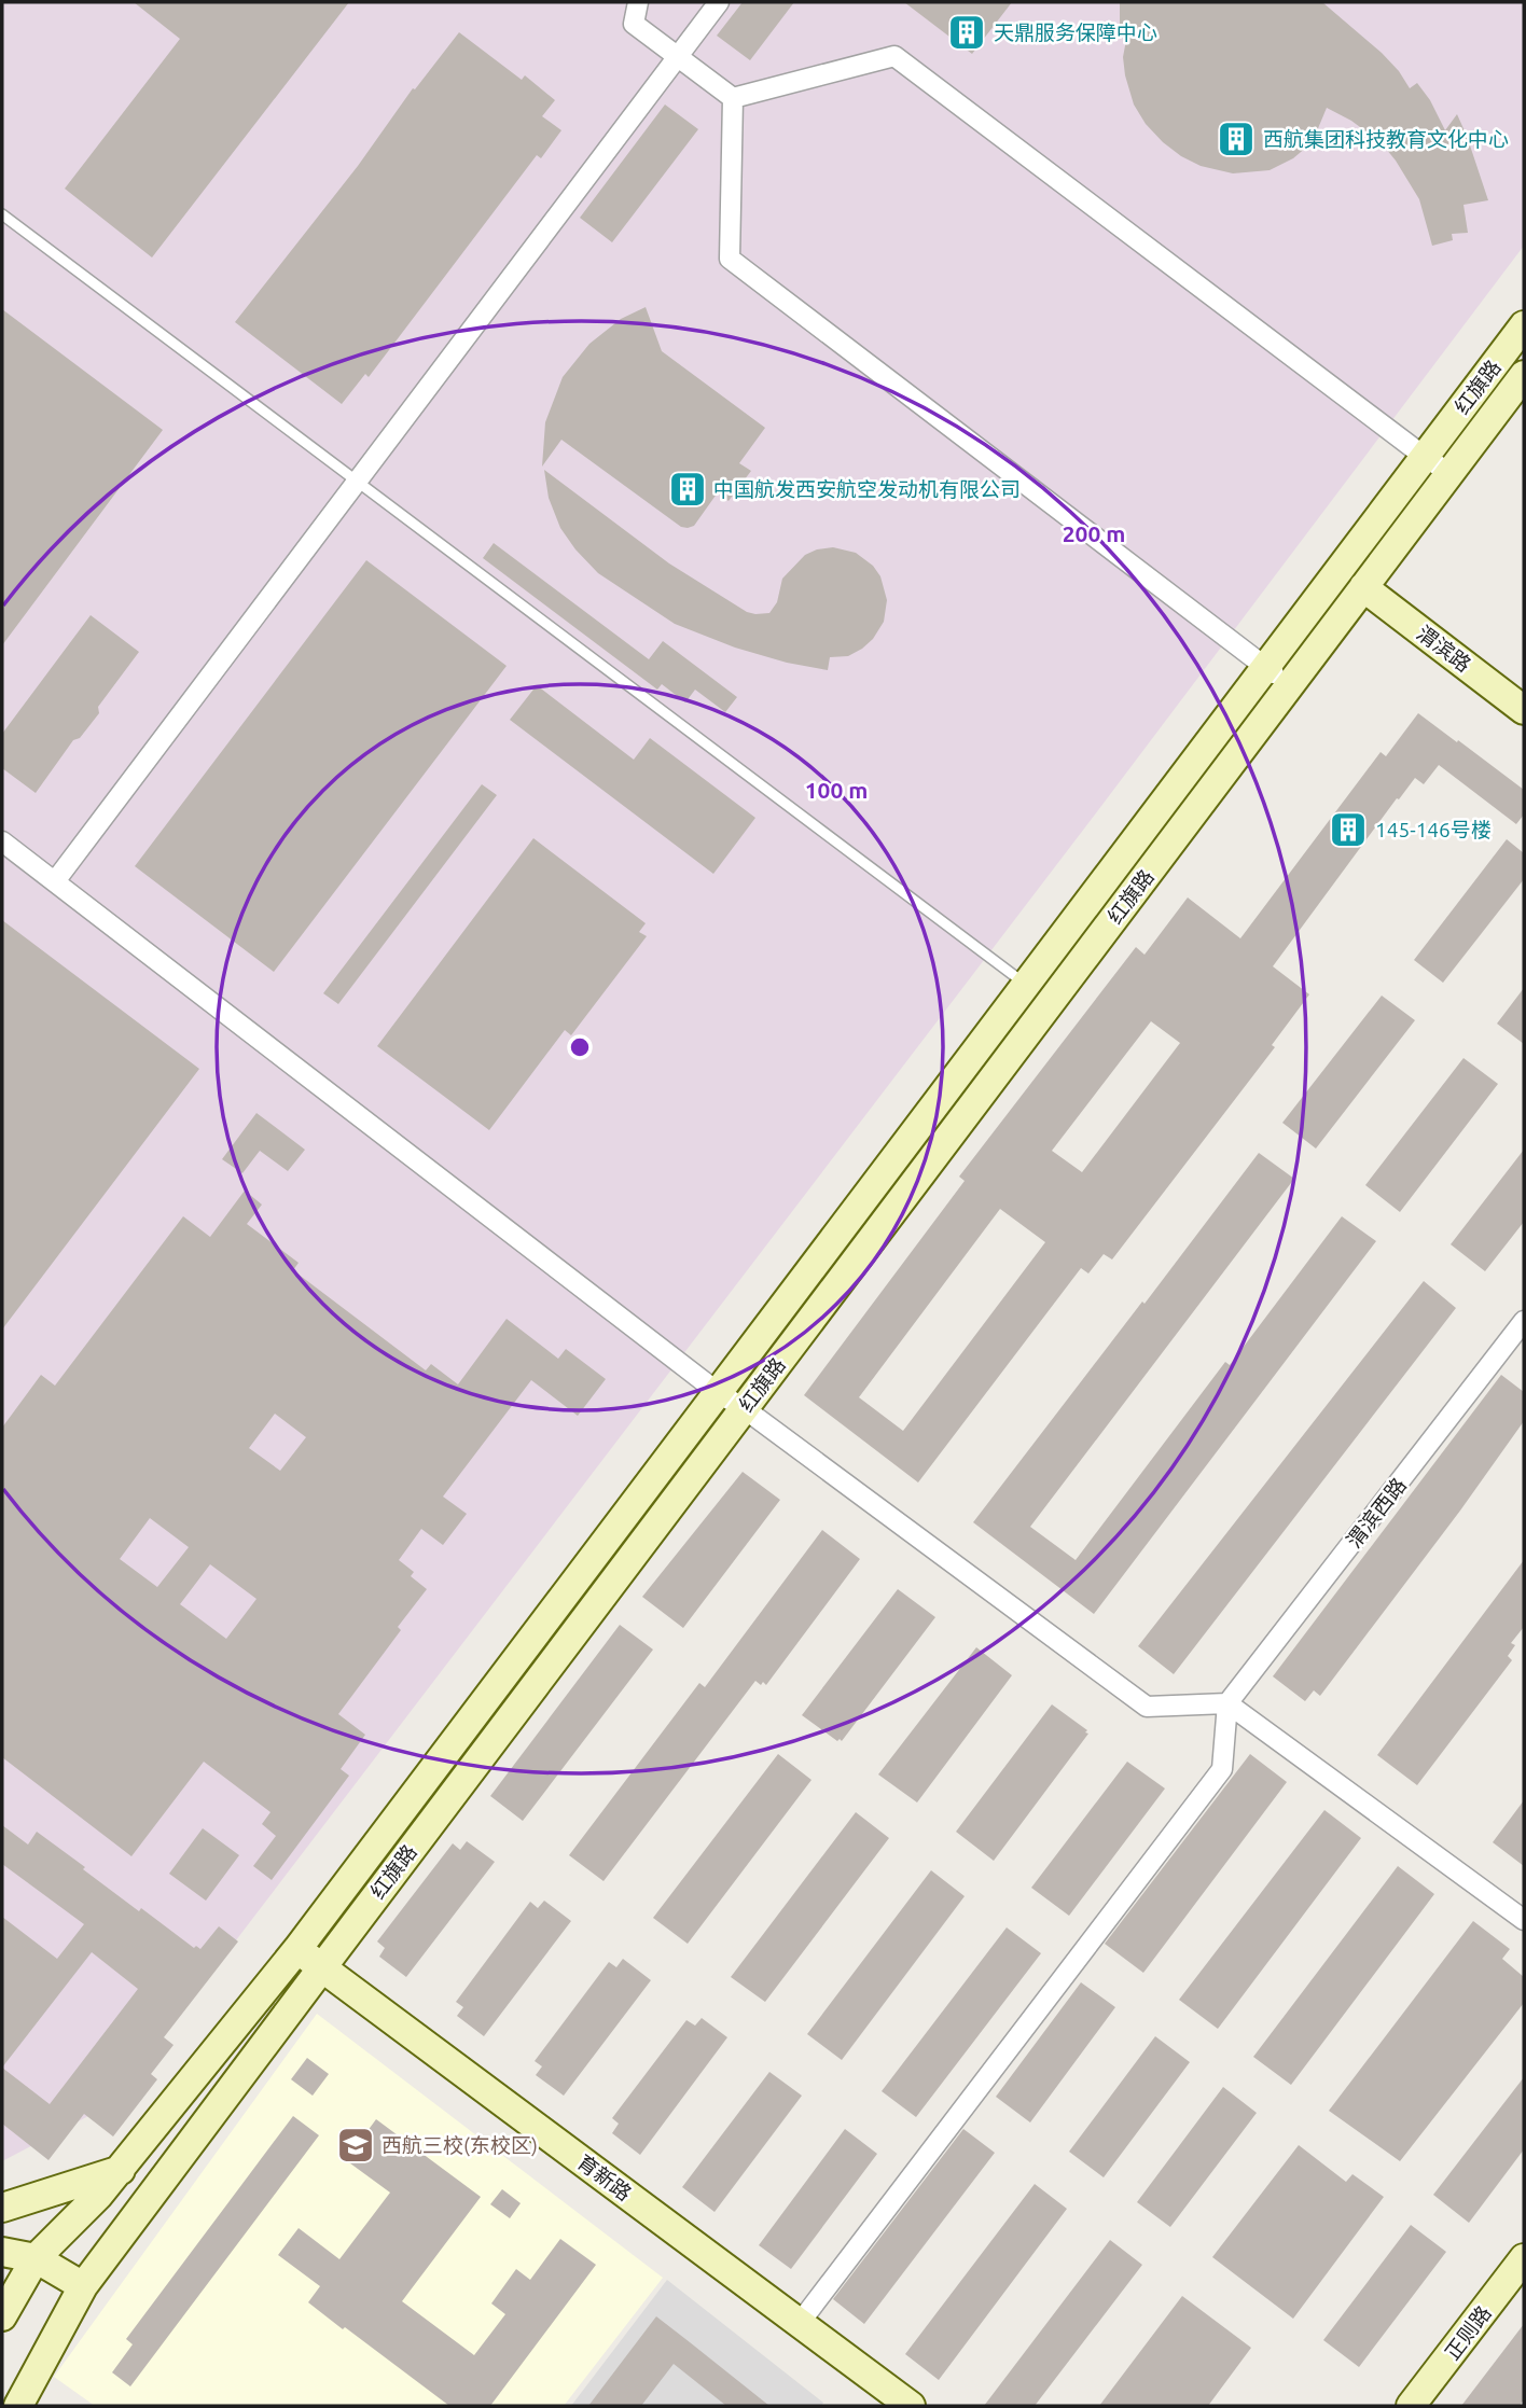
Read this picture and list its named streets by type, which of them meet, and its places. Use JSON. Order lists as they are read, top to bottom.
{
  "streets": {
    "main road": [
      "红旗路",
      "渭滨路",
      "育新路",
      "正则路"
    ],
    "street": ["渭滨西路"]
  },
  "crossings": [
    ["红旗路", "渭滨路"],
    ["红旗路", "育新路"]
  ],
  "places": {
    "building": [
      "天鼎服务保障中心",
      "西航集团科技教育文化中心",
      "中国航发西安航空发动机有限公司",
      "145-146号楼"
    ],
    "school or university": ["西航三校(东校区)"]
  },
  "rings": ["200 m", "100 m"]
}
